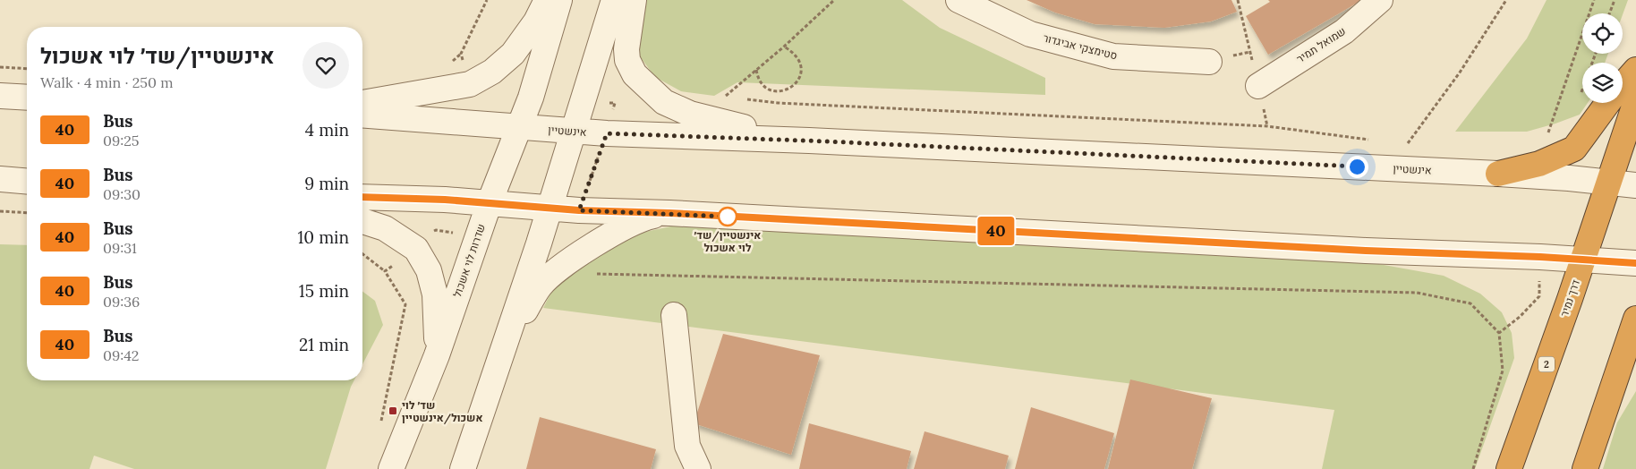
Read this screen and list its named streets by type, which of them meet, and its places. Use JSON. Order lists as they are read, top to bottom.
{
  "streets": {
    "highway": ["דרך נמיר", "2"],
    "street": [
      "שמואל תמיר",
      "סטימצקי אביגדור",
      "אינשטיין",
      "שדרות לוי אשכול"
    ]
  },
  "crossings": [
    ["אינשטיין", "שדרות לוי אשכול"],
    ["אינשטיין", "דרך נמיר"]
  ],
  "places": {
    "other": ["אינשטיין/שד׳ לוי אשכול"],
    "transit": ["שד׳ לוי אשכול/אינשטיין"]
  },
  "lines": ["bus line 40"],
  "page": {
    "on_map": "40",
    "heading": ["אינשטיין/שד׳ לוי אשכול", "Walk · 4 min · 250 m"],
    "list": [
      {
        "mark": "40",
        "name": "Bus",
        "note": "09:25",
        "value": "4 min"
      },
      {
        "mark": "40",
        "name": "Bus",
        "note": "09:30",
        "value": "9 min"
      },
      {
        "mark": "40",
        "name": "Bus",
        "note": "09:31",
        "value": "10 min"
      },
      {
        "mark": "40",
        "name": "Bus",
        "note": "09:36",
        "value": "15 min"
      },
      {
        "mark": "40",
        "name": "Bus",
        "note": "09:42",
        "value": "21 min"
      }
    ]
  }
}
